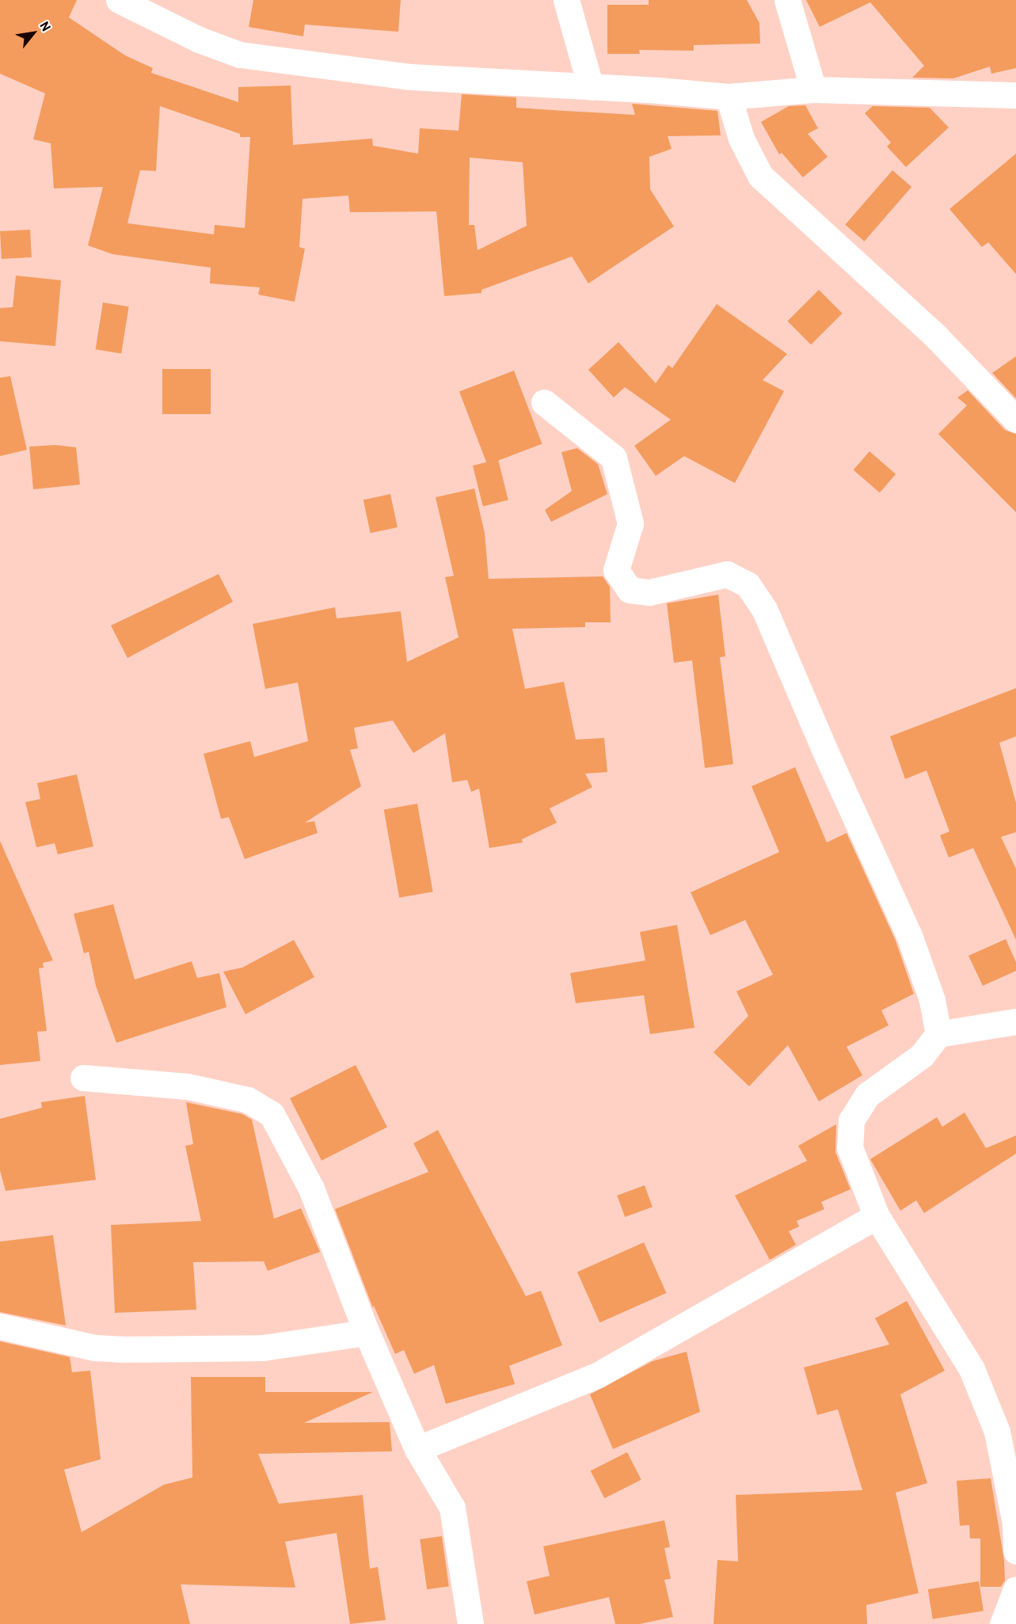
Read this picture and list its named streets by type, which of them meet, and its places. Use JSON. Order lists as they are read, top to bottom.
{
  "north": "top right"
}
